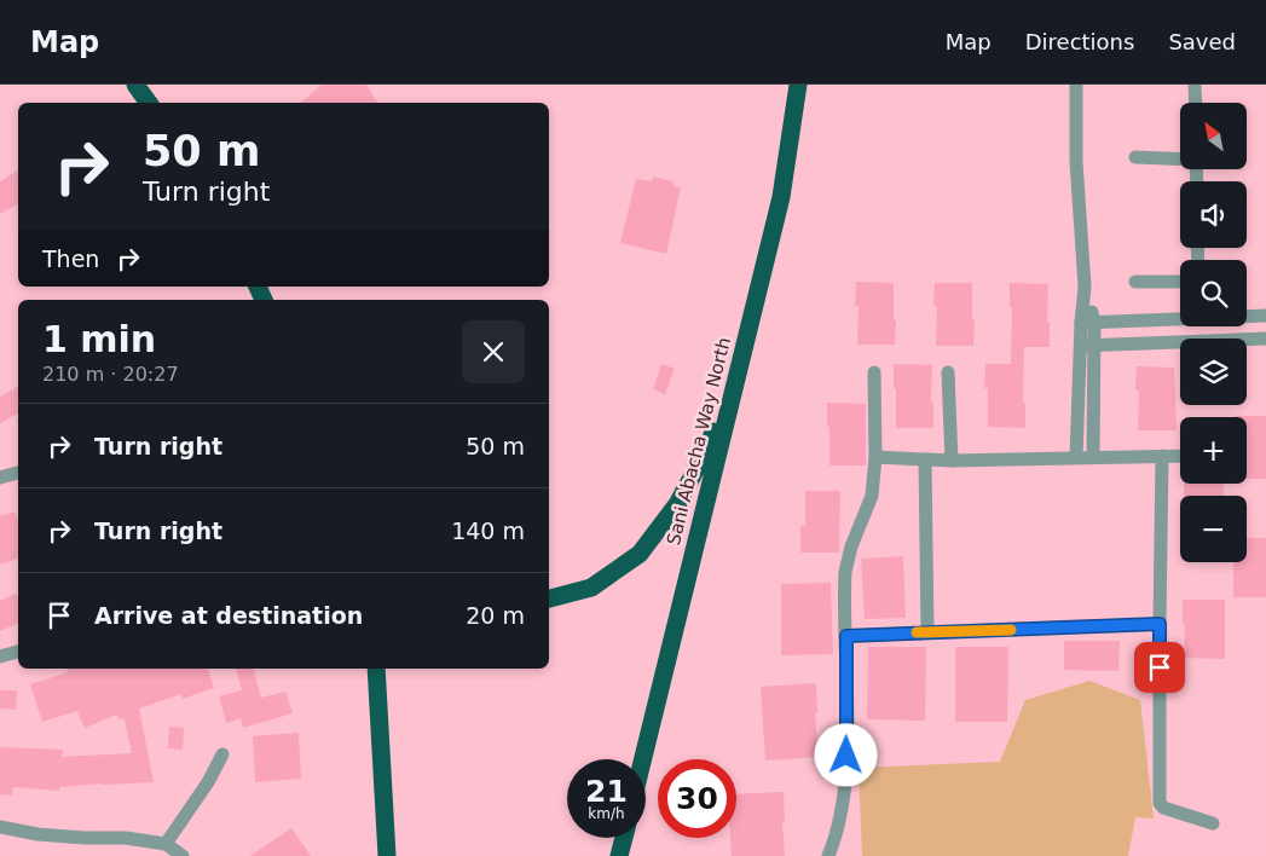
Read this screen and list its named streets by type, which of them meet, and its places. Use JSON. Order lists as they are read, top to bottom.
{
  "streets": {
    "highway": ["Sani Abacha Way North"]
  },
  "north": "top left",
  "page": {
    "header": "Map",
    "nav": ["Map", "Directions", "Saved"],
    "map_buttons": ["+", "−"],
    "turn": ["50 m", "Turn right"],
    "then": "Then",
    "heading": ["1 min", "210 m · 20:27"],
    "list": [
      {
        "name": "Turn right",
        "value": "50 m"
      },
      {
        "name": "Turn right",
        "value": "140 m"
      },
      {
        "name": "Arrive at destination",
        "value": "20 m"
      }
    ],
    "speed": "21 km/h",
    "limit": "30"
  }
}
